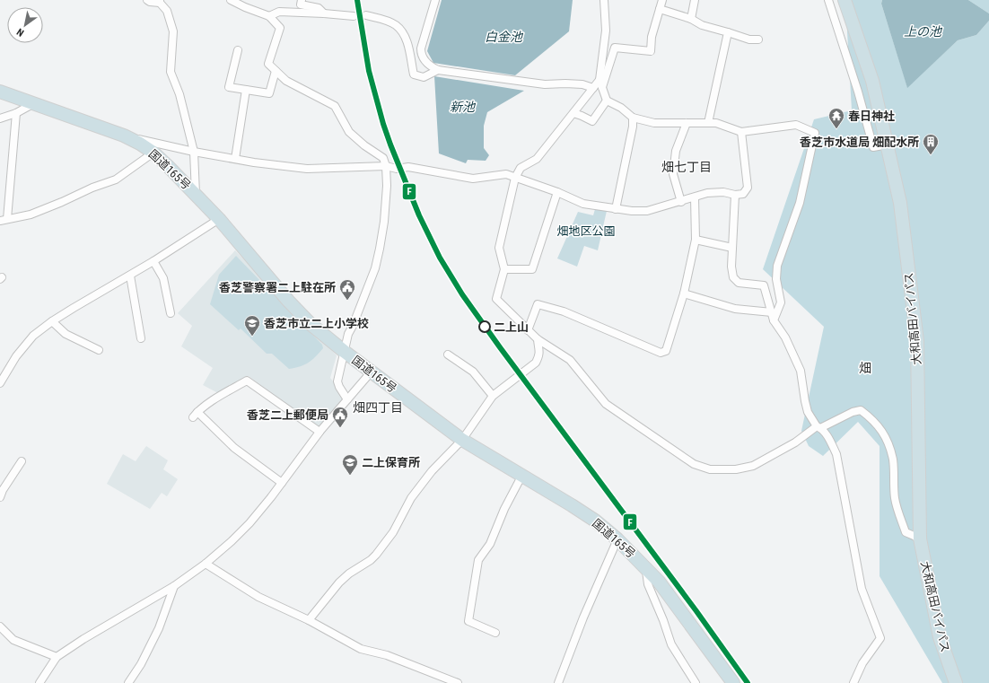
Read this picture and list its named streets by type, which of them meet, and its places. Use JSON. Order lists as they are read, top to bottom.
{
  "streets": {
    "highway": ["国道165号", "大和高田バイパス"]
  },
  "districts": ["畑七丁目", "畑", "畑四丁目"],
  "water": ["上の池", "白金池", "新池"],
  "parks": ["畑地区公園"],
  "places": {
    "temple": ["春日神社"],
    "building": ["香芝市水道局 畑配水所"],
    "public building": ["香芝警察署二上駐在所", "香芝二上郵便局"],
    "other": ["二上山"],
    "school or university": ["香芝市立二上小学校", "二上保育所"]
  },
  "lines": ["transit line F"],
  "north": "bottom left"
}
